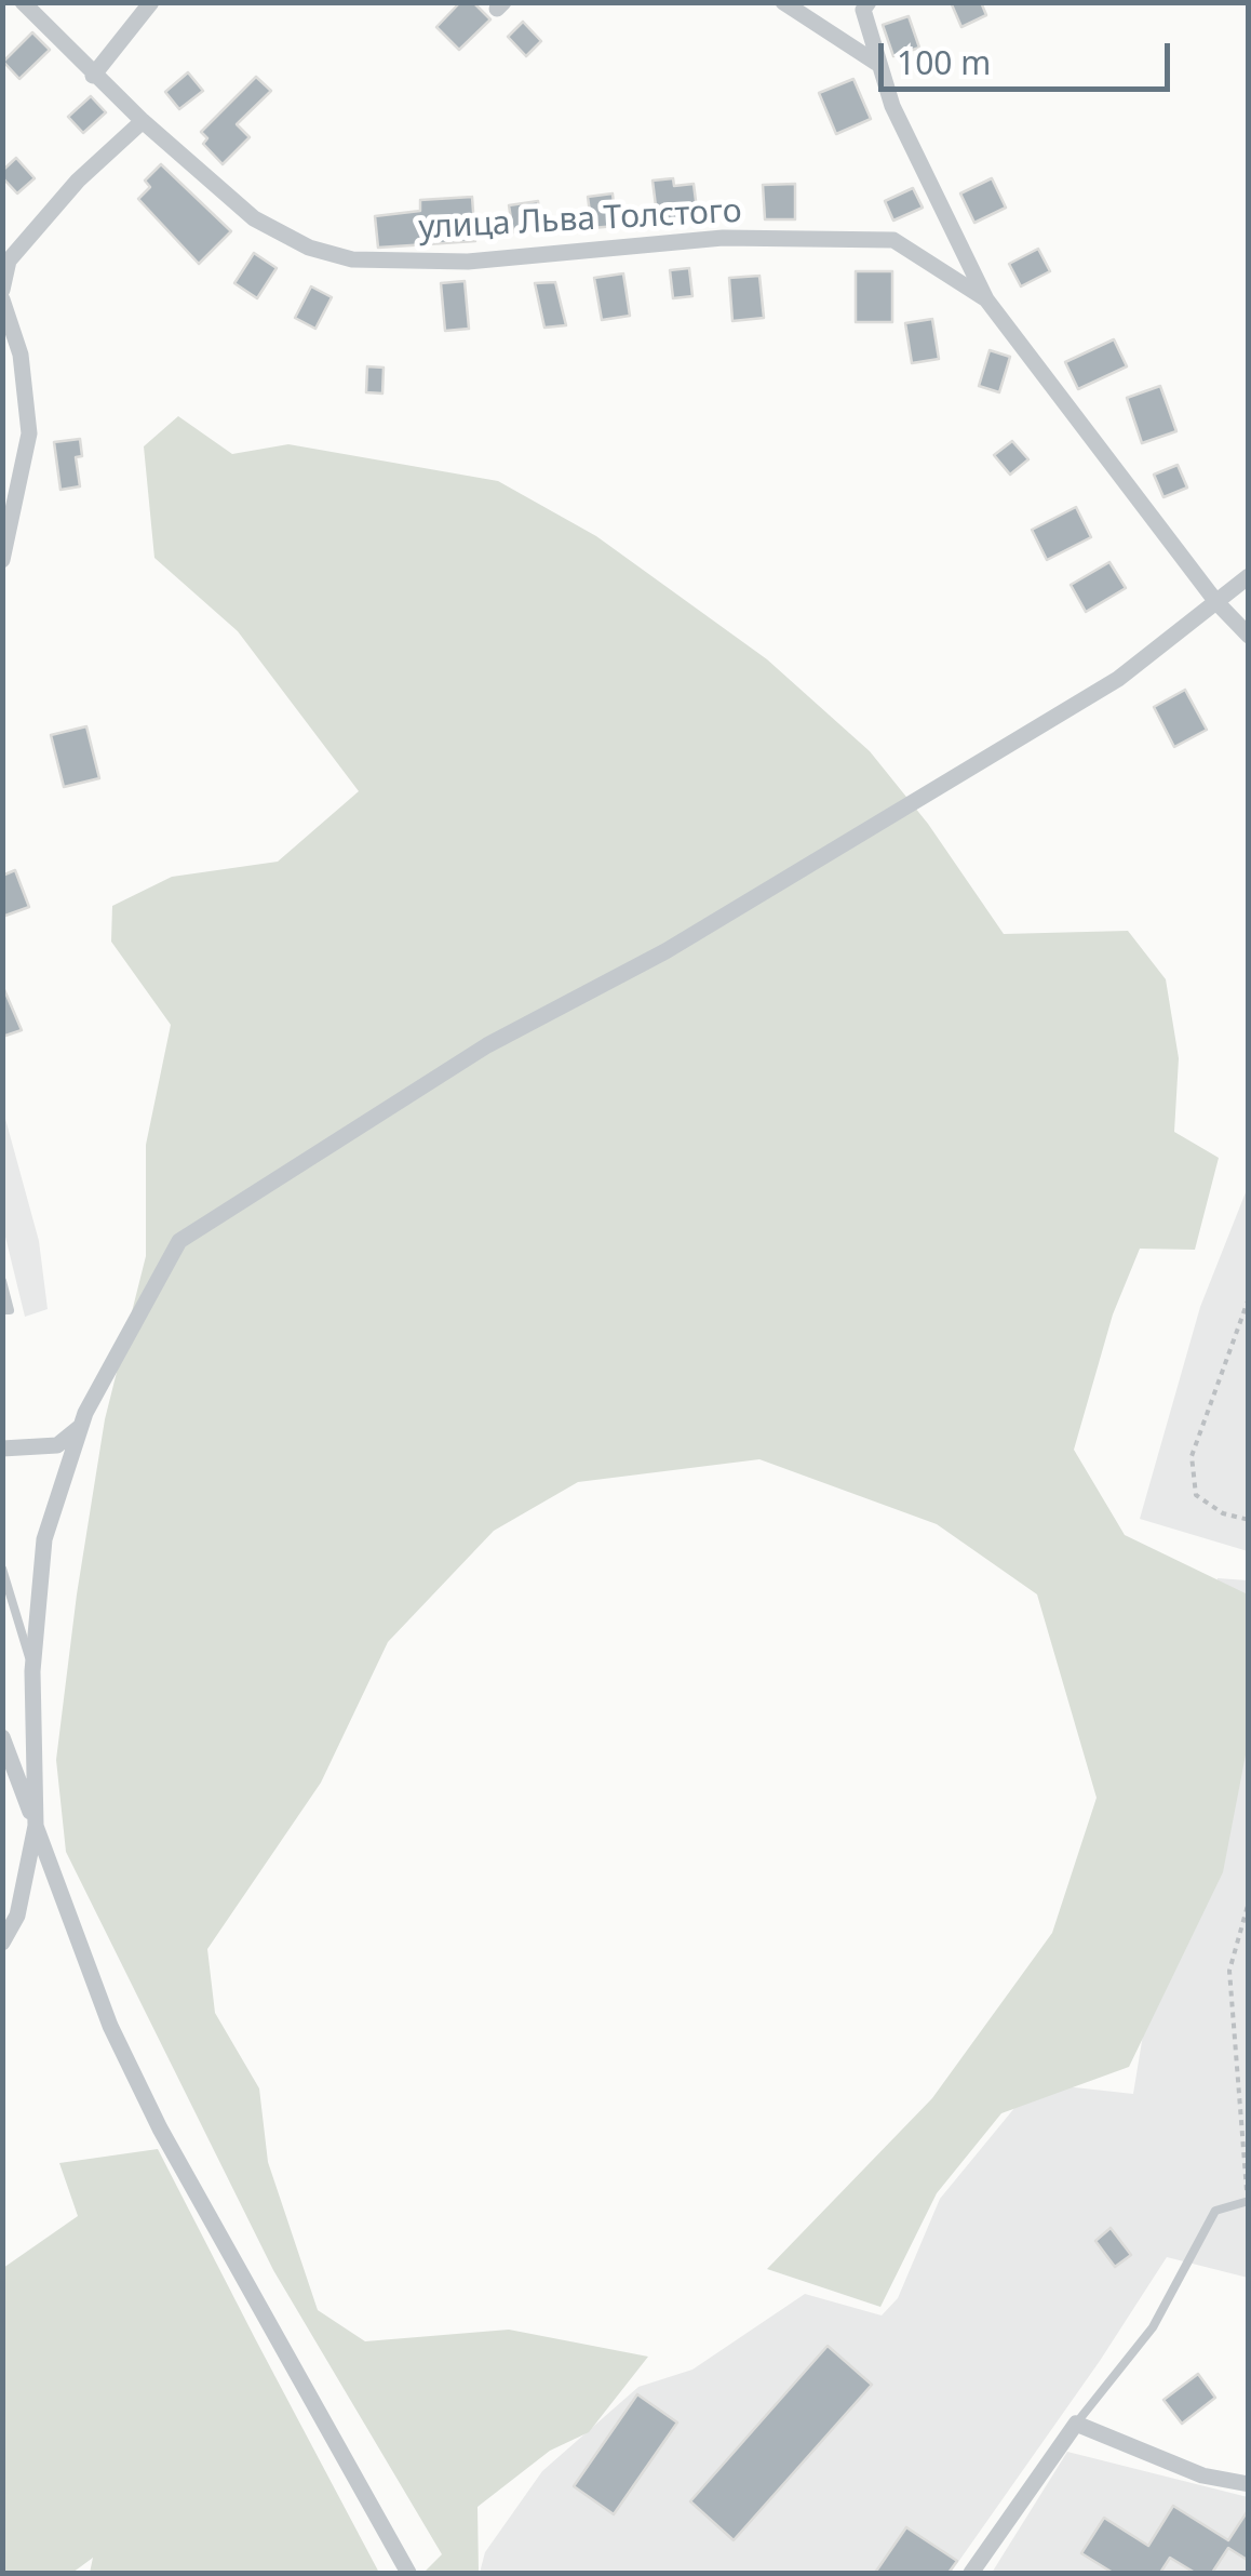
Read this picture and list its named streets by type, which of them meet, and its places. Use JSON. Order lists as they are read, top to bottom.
{
  "streets": {
    "street": ["улица Льва Толстого"]
  },
  "scale_bar": "100 m"
}
